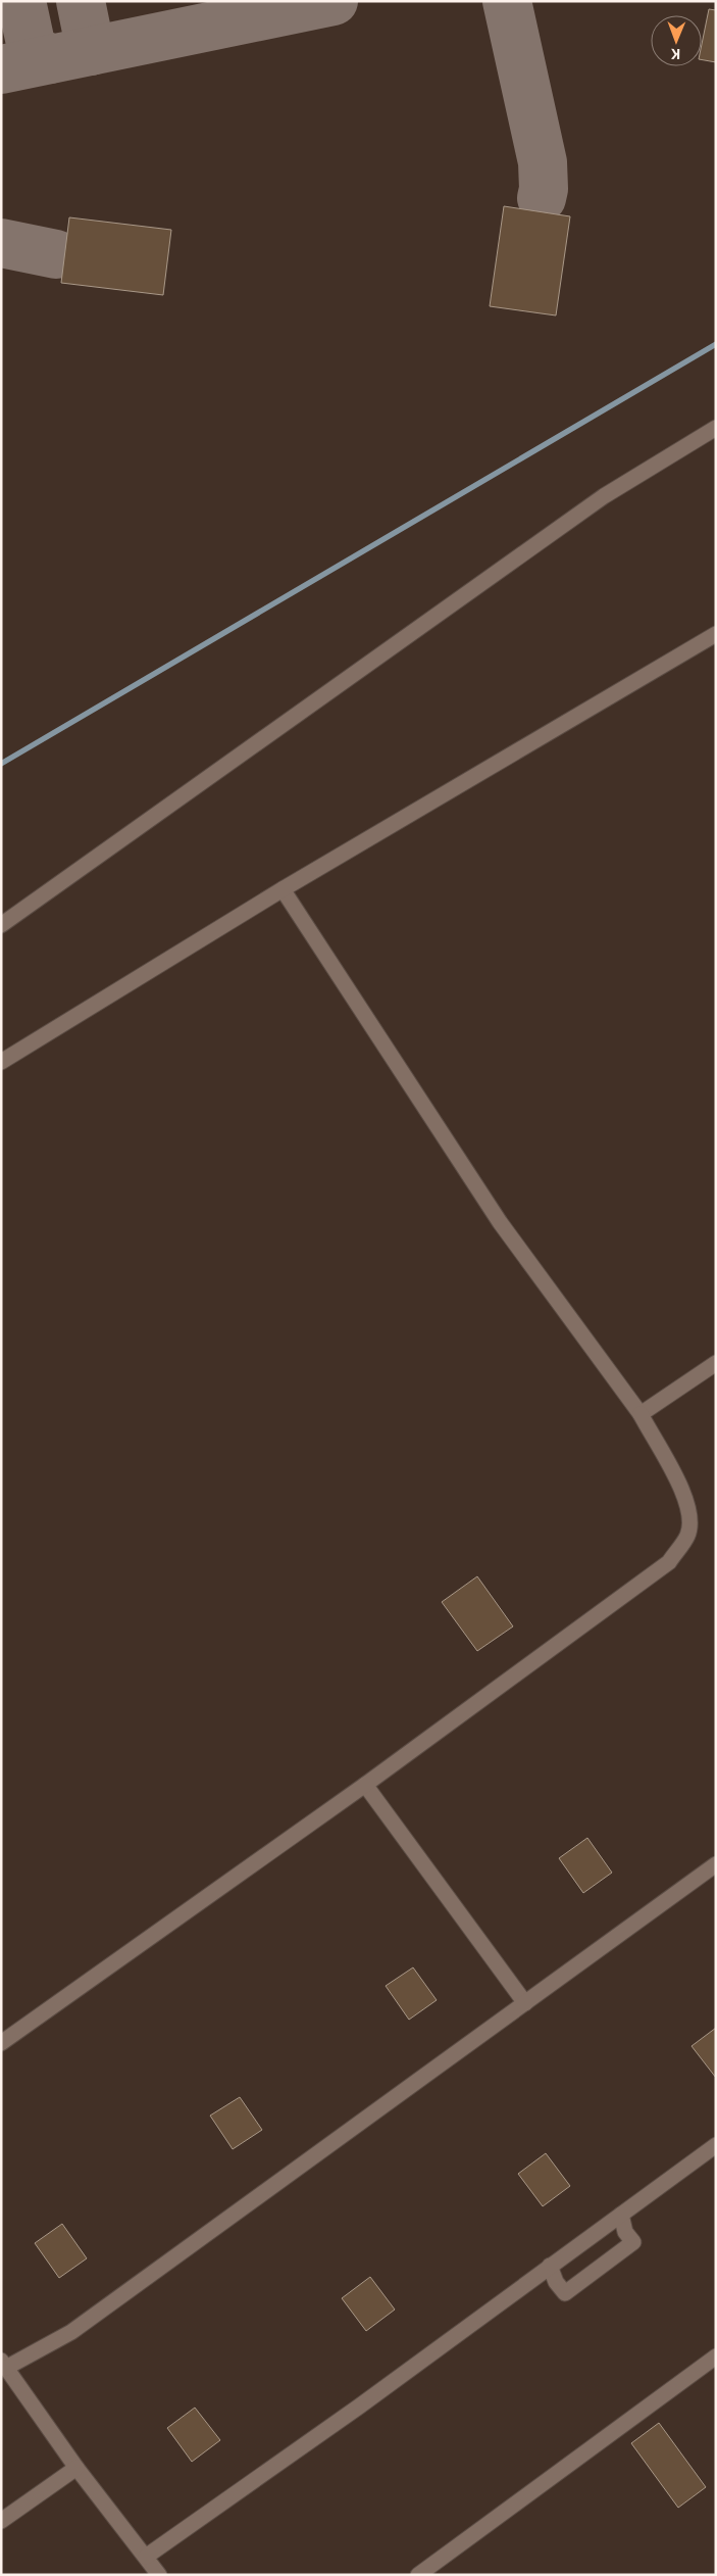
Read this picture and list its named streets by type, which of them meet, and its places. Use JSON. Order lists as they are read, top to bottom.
{
  "north": "bottom"
}
